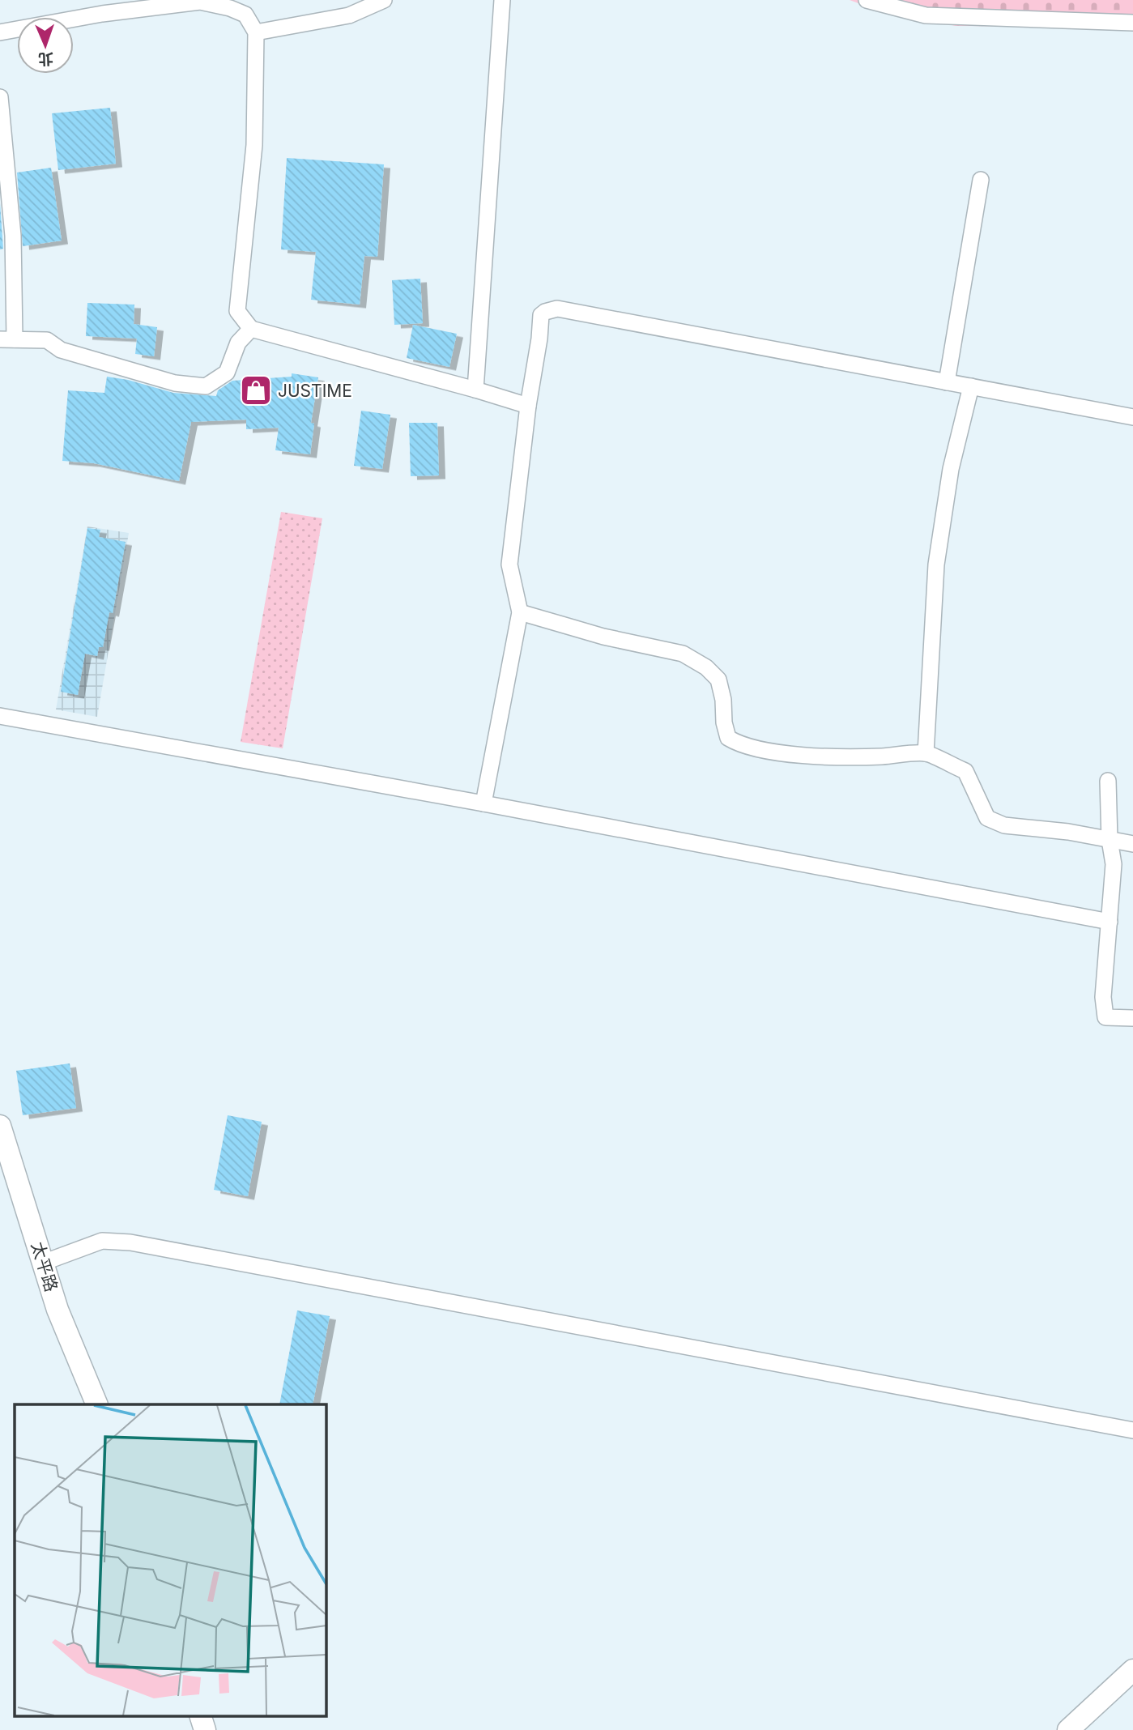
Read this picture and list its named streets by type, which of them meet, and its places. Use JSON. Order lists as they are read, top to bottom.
{
  "streets": {
    "street": ["太平路"]
  },
  "places": {
    "shop": ["JUSTIME"]
  },
  "north": "bottom"
}
